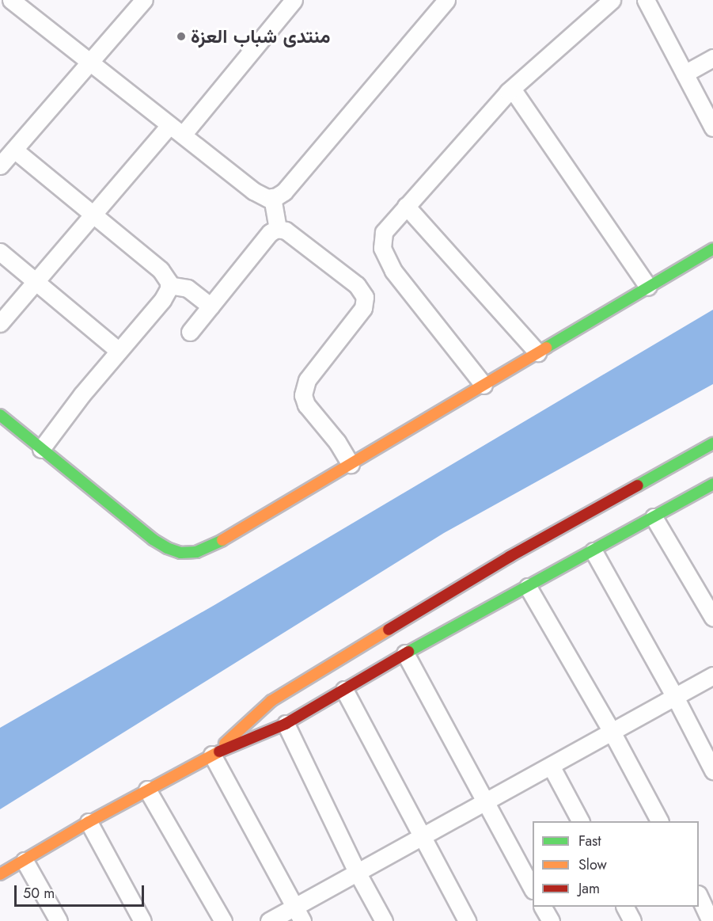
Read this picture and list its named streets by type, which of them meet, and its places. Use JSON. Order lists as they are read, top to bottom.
{
  "places": ["منتدى شباب العزة"],
  "legend": ["Fast", "Slow", "Jam"],
  "scale_bar": "50 m"
}
